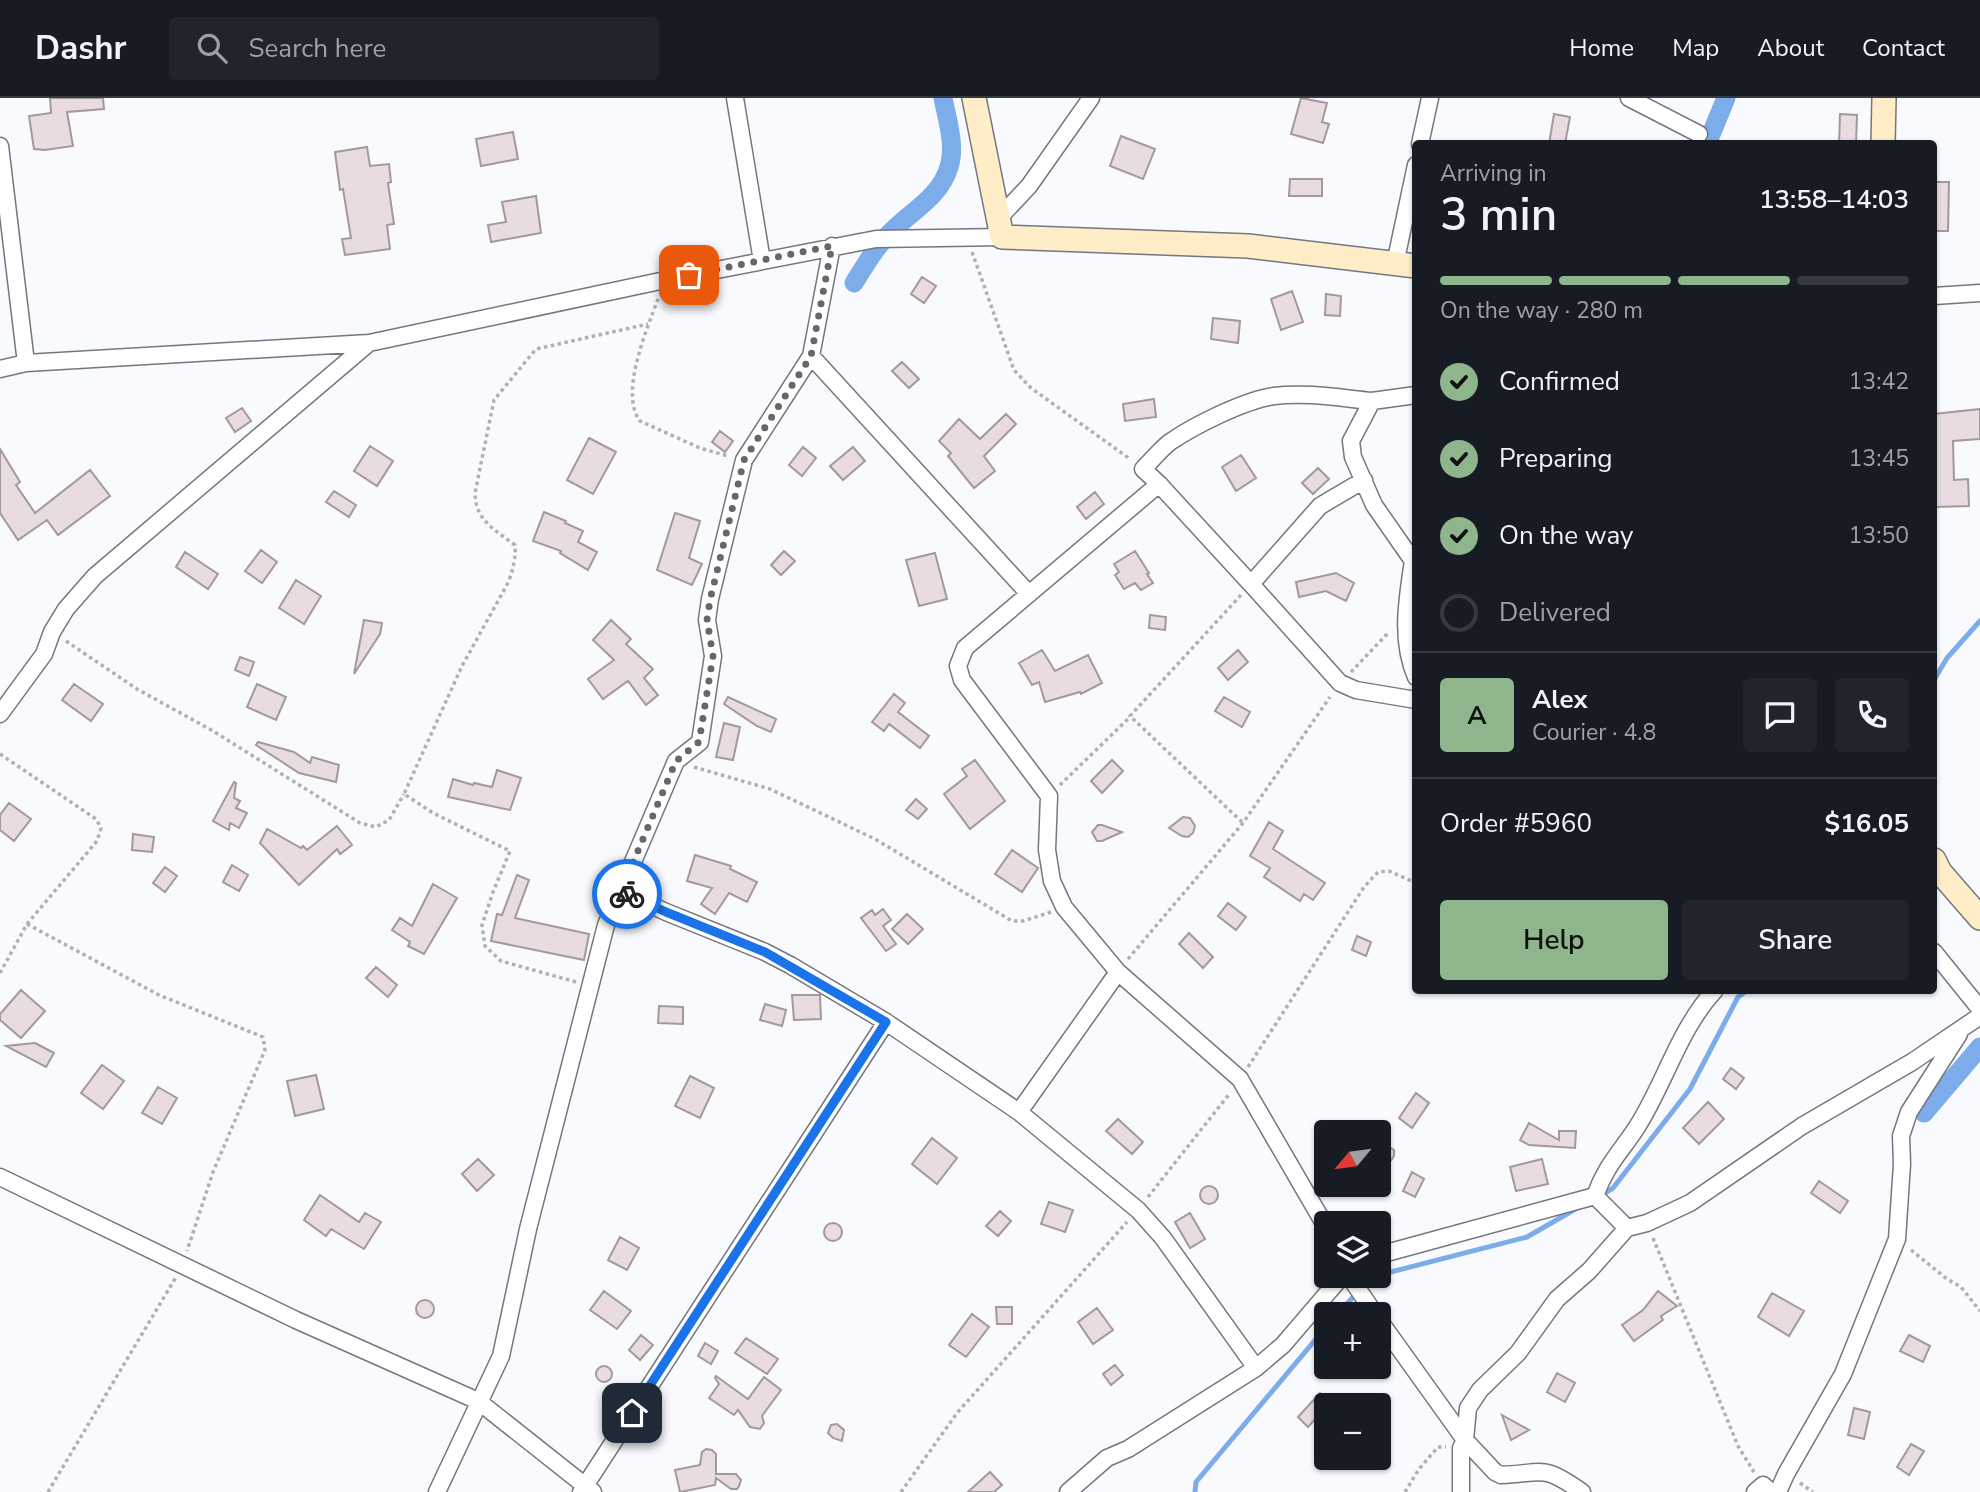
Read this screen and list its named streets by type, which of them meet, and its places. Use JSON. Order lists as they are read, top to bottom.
{
  "north": "bottom left",
  "page": {
    "header": "Dashr",
    "search": "Search here",
    "nav": [
      "Home",
      "Map",
      "About",
      "Contact"
    ],
    "heading": ["3 min", "Arriving in", "13:58–14:03"],
    "panel": [
      "Alex",
      "Courier · 4.8",
      "Order #5960",
      "$16.05"
    ],
    "bar": "On the way · 280 m",
    "list": [
      ["Confirmed", "13:42"],
      ["Preparing", "13:45"],
      ["On the way", "13:50"],
      "Delivered"
    ],
    "round": "A",
    "buttons": ["Help", "Share"],
    "map_buttons": ["+", "−"]
  }
}
